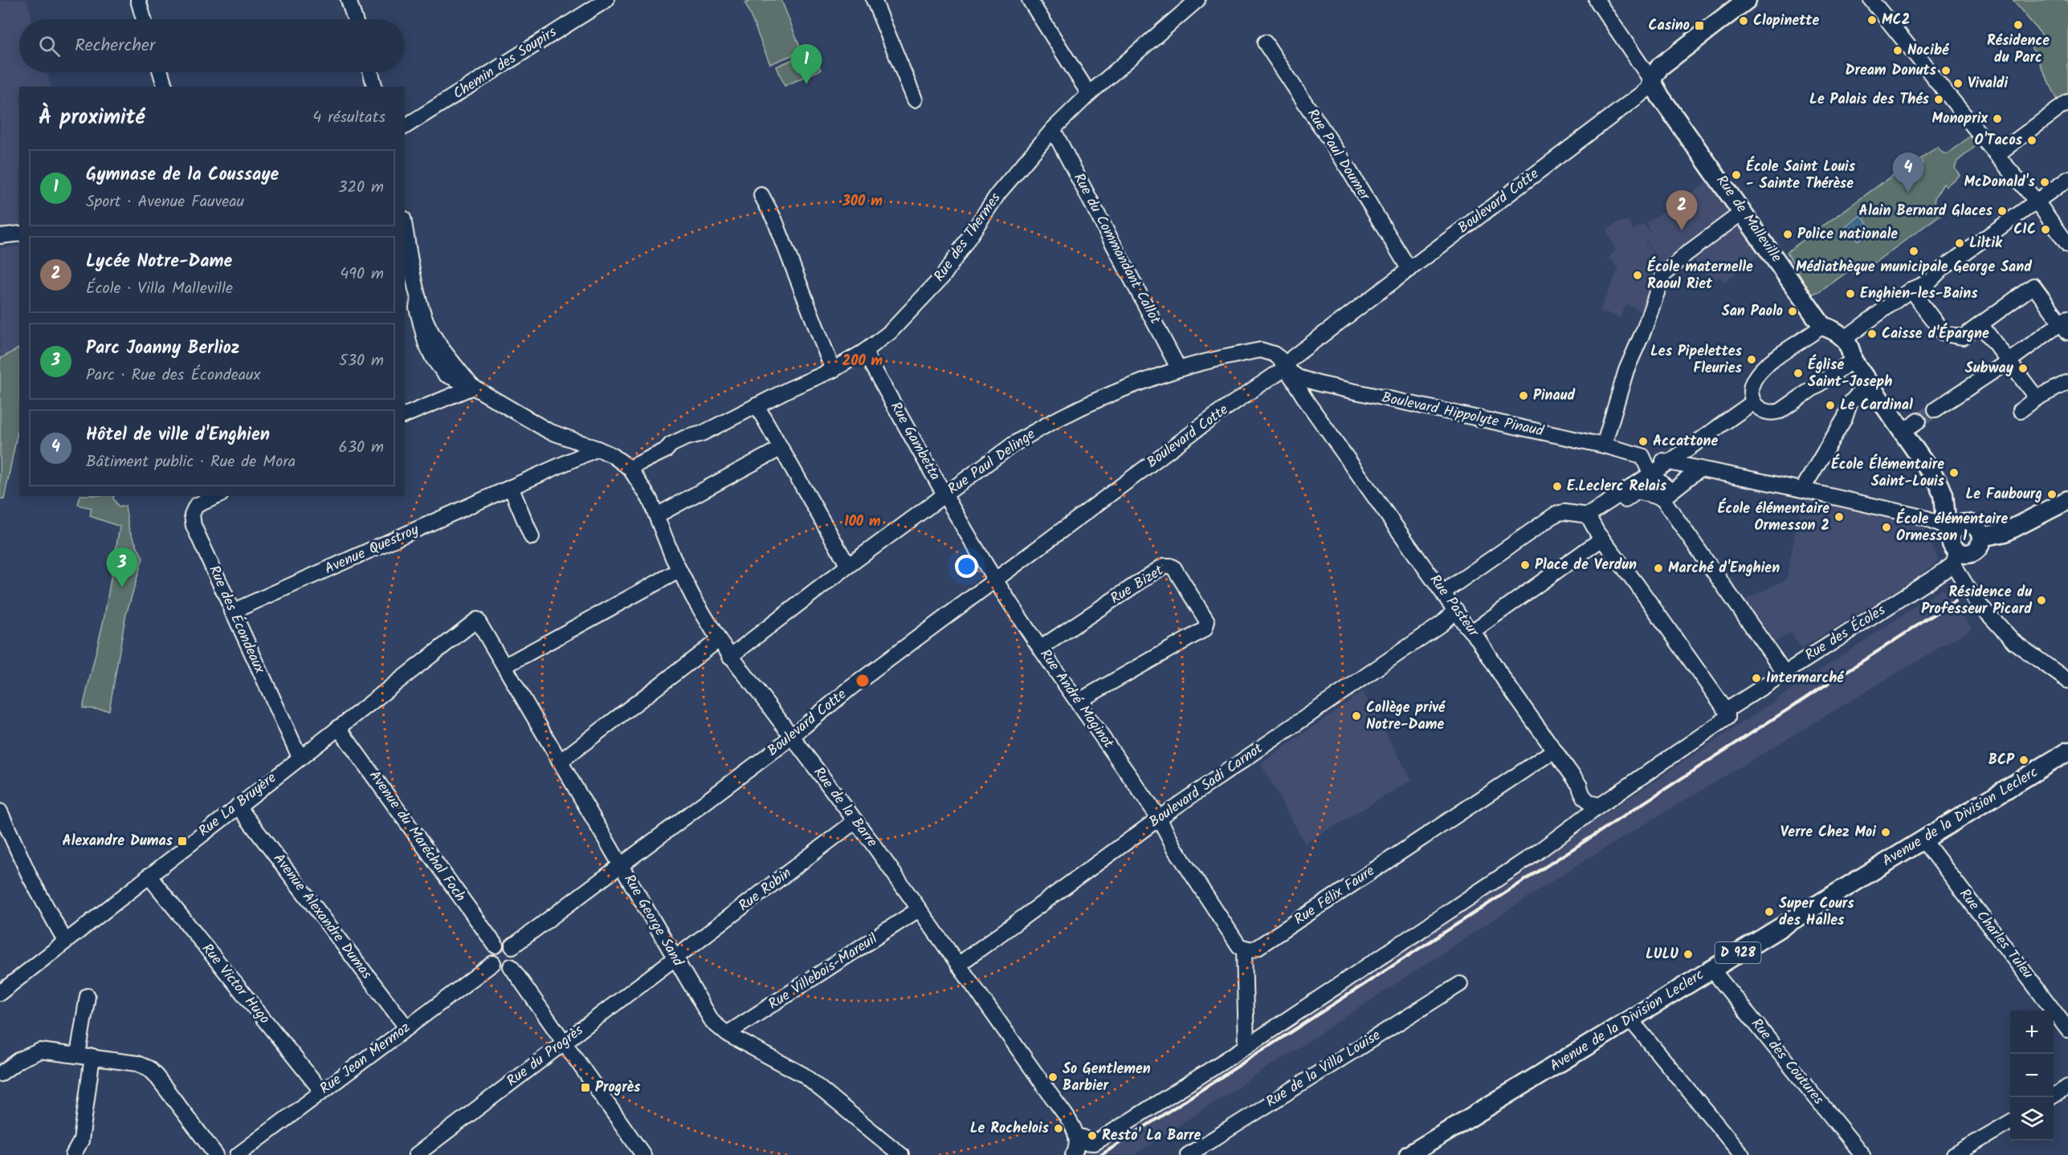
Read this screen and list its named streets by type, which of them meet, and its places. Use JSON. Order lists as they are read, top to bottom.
{
  "streets": {
    "main road": [
      "Boulevard Cotte",
      "Rue de Malleville",
      "Avenue de la Division Leclerc",
      "D 928"
    ],
    "street": [
      "Chemin des Soupirs",
      "Rue Paul Doumer",
      "Rue des Thermes",
      "Rue du Commandant Callot",
      "Boulevard Hippolyte Pinaud",
      "Rue Gambetta",
      "Rue Paul Delinge",
      "Avenue Questroy",
      "Rue Bizet",
      "Rue Pasteur",
      "Rue des Écondeaux",
      "Rue des Écoles",
      "Rue André Maginot",
      "Boulevard Sadi Carnot",
      "Rue La Bruyère",
      "Rue de la Barre",
      "Avenue du Maréchal Foch",
      "Rue Robin",
      "Rue Félix Faure",
      "Avenue Alexandre Dumas",
      "Rue George Sand",
      "Rue Charles Tuleu",
      "Rue Villebois-Mareuil",
      "Rue Victor Hugo",
      "Rue du Progrès",
      "Rue Jean Mermoz",
      "Rue des Coutures",
      "Rue de la Villa Louise"
    ]
  },
  "crossings": [
    ["Rue Paul Doumer", "Boulevard Cotte"],
    ["Boulevard Cotte", "Rue de Malleville"],
    ["Boulevard Cotte", "Boulevard Hippolyte Pinaud"],
    ["Boulevard Cotte", "Rue Gambetta"],
    ["Boulevard Cotte", "Rue Paul Delinge"],
    ["Boulevard Cotte", "Rue Pasteur"],
    ["Boulevard Cotte", "Rue André Maginot"],
    ["Boulevard Cotte", "Rue de la Barre"],
    ["Boulevard Cotte", "Rue George Sand"],
    ["Rue des Thermes", "Rue du Commandant Callot"],
    ["Rue des Thermes", "Rue Gambetta"],
    ["Rue des Thermes", "Rue de la Barre"],
    ["Rue du Commandant Callot", "Rue Paul Delinge"],
    ["Boulevard Hippolyte Pinaud", "Rue Paul Delinge"],
    ["Boulevard Hippolyte Pinaud", "Rue Pasteur"],
    ["Boulevard Hippolyte Pinaud", "Rue des Écoles"],
    ["Rue Gambetta", "Rue Paul Delinge"],
    ["Rue Gambetta", "Rue André Maginot"],
    ["Rue Paul Delinge", "Rue Pasteur"],
    ["Rue Paul Delinge", "Rue de la Barre"],
    ["Avenue Questroy", "Rue des Écondeaux"],
    ["Rue Bizet", "Rue André Maginot"],
    ["Rue Pasteur", "Rue des Écoles"],
    ["Rue Pasteur", "Boulevard Sadi Carnot"],
    ["Rue Pasteur", "Rue Félix Faure"],
    ["Rue des Écondeaux", "Rue La Bruyère"],
    ["Rue André Maginot", "Boulevard Sadi Carnot"],
    ["Boulevard Sadi Carnot", "Rue de la Barre"],
    ["Rue La Bruyère", "Avenue du Maréchal Foch"],
    ["Rue La Bruyère", "Avenue Alexandre Dumas"],
    ["Rue La Bruyère", "Rue George Sand"],
    ["Rue La Bruyère", "Rue Victor Hugo"],
    ["Rue de la Barre", "Rue Robin"],
    ["Rue de la Barre", "Rue Villebois-Mareuil"],
    ["Avenue de la Division Leclerc", "Rue Charles Tuleu"],
    ["Avenue de la Division Leclerc", "Rue des Coutures"],
    ["Avenue du Maréchal Foch", "Rue Jean Mermoz"],
    ["Rue Robin", "Rue George Sand"],
    ["Rue Robin", "Rue du Progrès"],
    ["Avenue Alexandre Dumas", "Rue Jean Mermoz"],
    ["Rue George Sand", "Rue Villebois-Mareuil"],
    ["Rue George Sand", "Rue du Progrès"],
    ["Rue Victor Hugo", "Rue Jean Mermoz"]
  ],
  "places": {
    "other": [
      "MC2",
      "Clopinette",
      "Résidence du Parc",
      "Nocibé",
      "Dream Donuts",
      "Vivaldi",
      "Le Palais des Thés",
      "Monoprix",
      "O'Tacos",
      "École Saint Louis - Sainte Thérèse",
      "McDonald's",
      "Alain Bernard Glaces",
      "CIC",
      "Police nationale",
      "Liltik",
      "Médiathèque municipale George Sand",
      "École maternelle Raoul Riet",
      "Enghien-les-Bains",
      "San Paolo",
      "Caisse d'Épargne",
      "Les Pipelettes Fleuries",
      "Subway",
      "Église Saint-Joseph",
      "Pinaud",
      "Le Cardinal",
      "Accattone",
      "École Élémentaire Saint-Louis",
      "E.Leclerc Relais",
      "Le Faubourg",
      "École élémentaire Ormesson 2",
      "École élémentaire Ormesson 1",
      "Place de Verdun",
      "Marché d'Enghien",
      "Résidence du Professeur Picard",
      "Intermarché",
      "Collège privé Notre-Dame",
      "BCP",
      "Verre Chez Moi",
      "Super Cours des Halles",
      "LULU",
      "So Gentlemen Barbier",
      "Le Rochelois",
      "Resto' La Barre"
    ],
    "transit": ["Casino", "Alexandre Dumas", "Progrès"]
  },
  "page": {
    "search": "Rechercher",
    "pins": [
      "1",
      "4",
      "2",
      "3"
    ],
    "heading": ["À proximité", "4 résultats"],
    "list": [
      {
        "mark": "1",
        "name": "Gymnase de la Coussaye",
        "note": "Sport · Avenue Fauveau",
        "value": "320 m"
      },
      {
        "mark": "2",
        "name": "Lycée Notre-Dame",
        "note": "École · Villa Malleville",
        "value": "490 m"
      },
      {
        "mark": "3",
        "name": "Parc Joanny Berlioz",
        "note": "Parc · Rue des Écondeaux",
        "value": "530 m"
      },
      {
        "mark": "4",
        "name": "Hôtel de ville d'Enghien",
        "note": "Bâtiment public · Rue de Mora",
        "value": "630 m"
      }
    ],
    "map_buttons": ["+", "−"]
  },
  "rings": ["300 m", "200 m", "100 m"]
}
